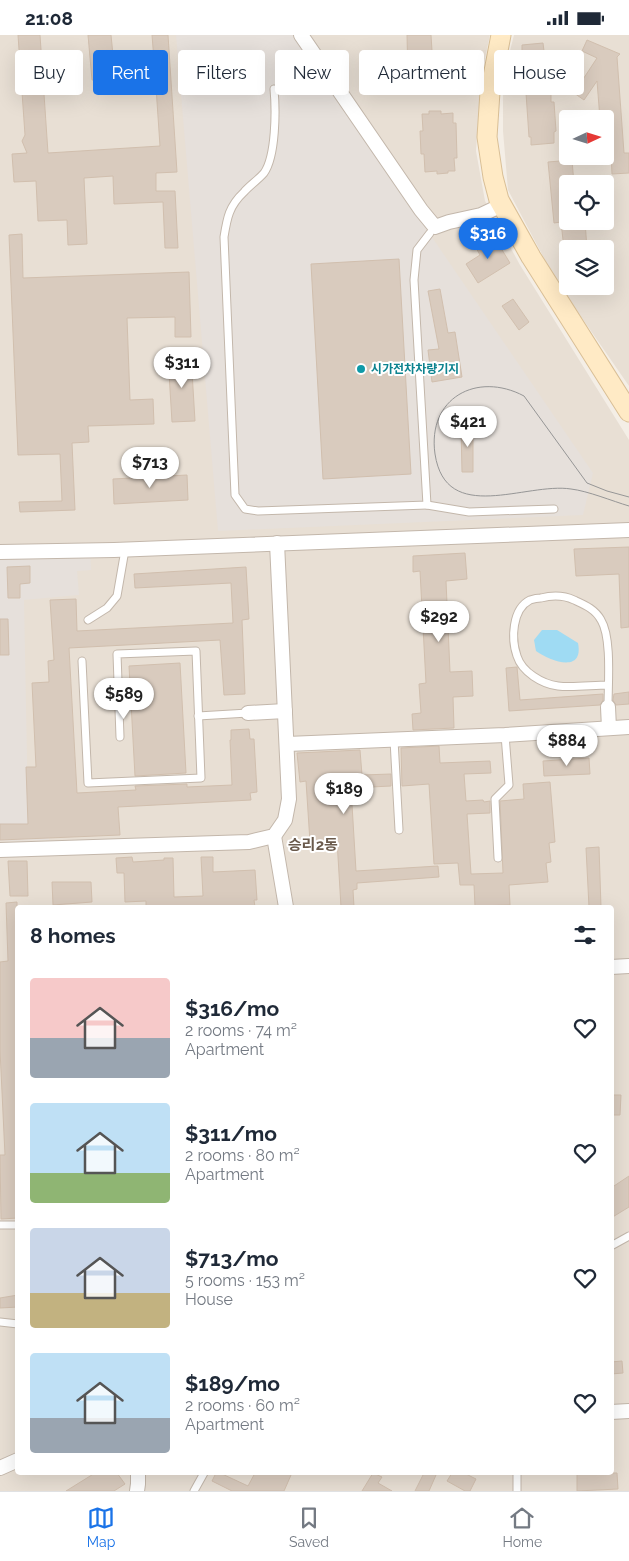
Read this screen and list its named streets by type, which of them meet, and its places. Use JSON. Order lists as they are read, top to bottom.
{
  "districts": ["승리2동"],
  "places": ["시가전차차량기지"],
  "north": "right",
  "page": {
    "status": "21:08",
    "chip": [
      "Buy",
      "Rent",
      "Filters",
      "New",
      "Apartment",
      "House"
    ],
    "price": [
      "$316",
      "$311",
      "$421",
      "$713",
      "$292",
      "$589",
      "$884",
      "$189"
    ],
    "heading": "8 homes",
    "list": [
      {
        "name": "$316/mo",
        "note": "2 rooms · 74 m² · Apartment"
      },
      {
        "name": "$311/mo",
        "note": "2 rooms · 80 m² · Apartment"
      },
      {
        "name": "$713/mo",
        "note": "5 rooms · 153 m² · House"
      },
      {
        "name": "$189/mo",
        "note": "2 rooms · 60 m² · Apartment"
      }
    ],
    "tabs": ["Map", "Saved", "Home"]
  }
}
